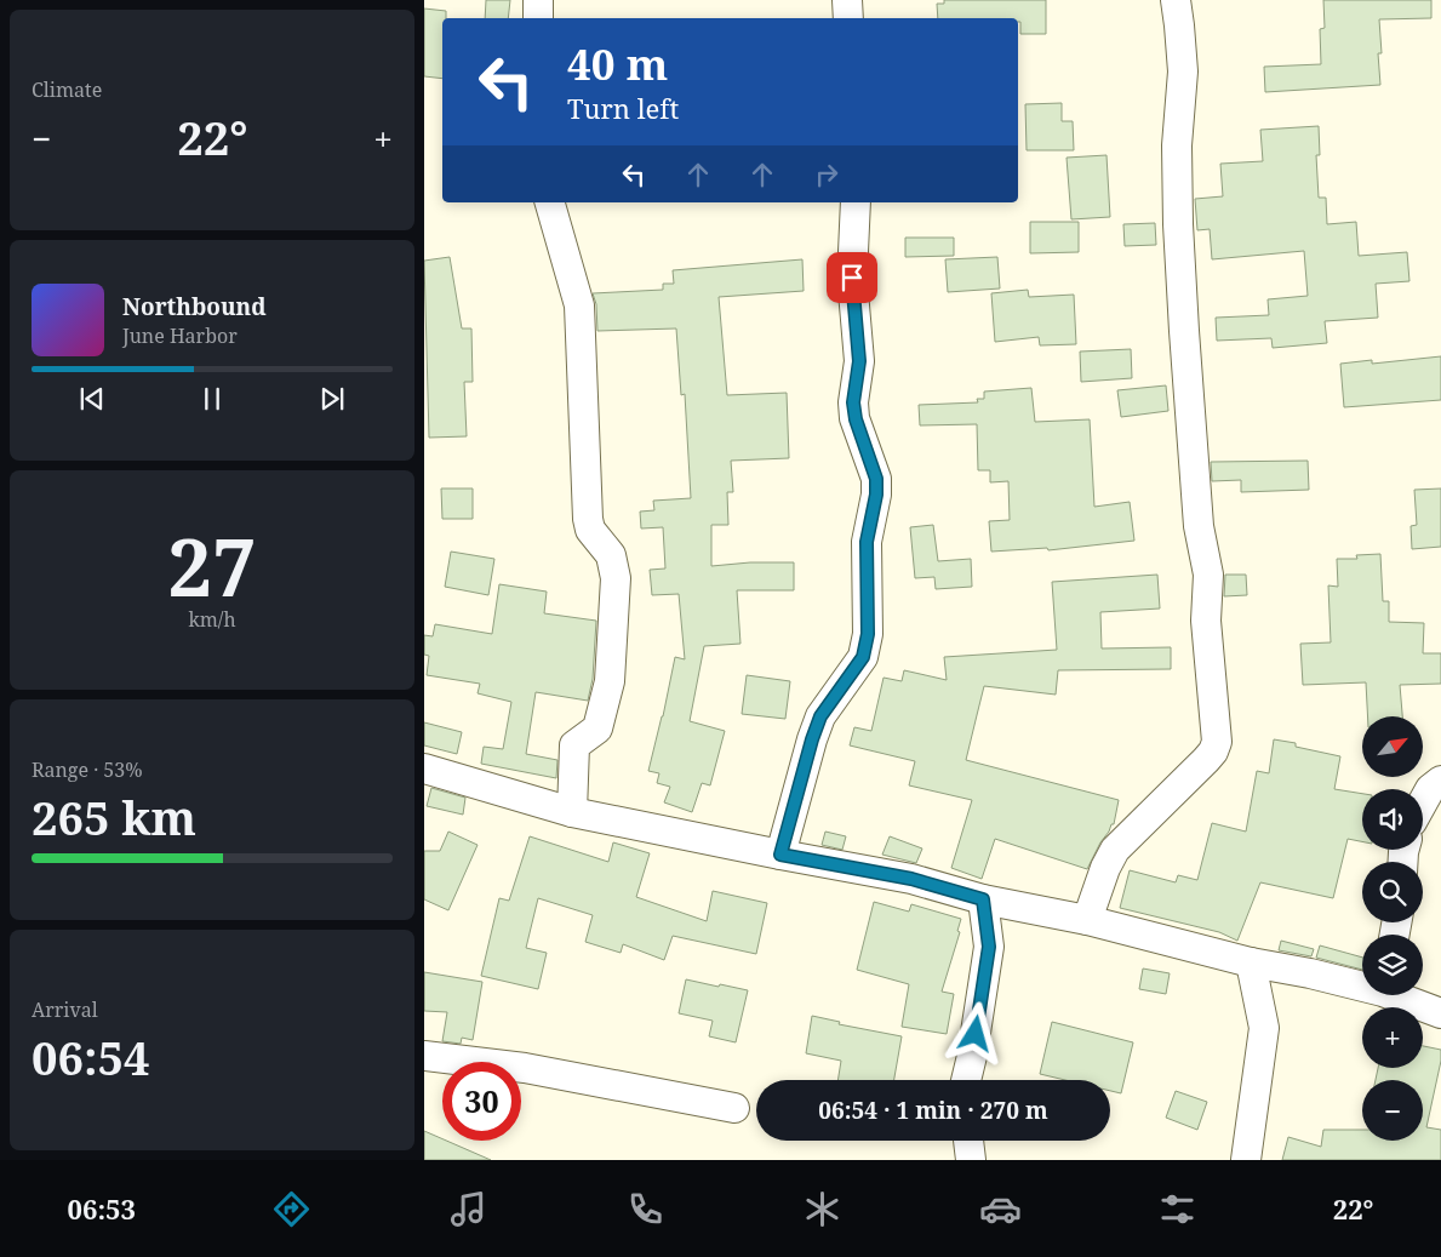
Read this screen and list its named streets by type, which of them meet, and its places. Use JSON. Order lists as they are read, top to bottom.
{
  "north": "top right",
  "page": {
    "tile": [
      "Climate",
      ["27", "km/h"],
      ["Range · 53%", "265 km"],
      ["Arrival", "06:54"]
    ],
    "turn": ["40 m", "Turn left"],
    "heat": ["−", "22°", "+"],
    "song": ["Northbound", "June Harbor"],
    "map_buttons": ["+", "−"],
    "limit": "30",
    "trip": "06:54 · 1 min · 270 m",
    "tabs": ["06:53", "22°"]
  }
}
